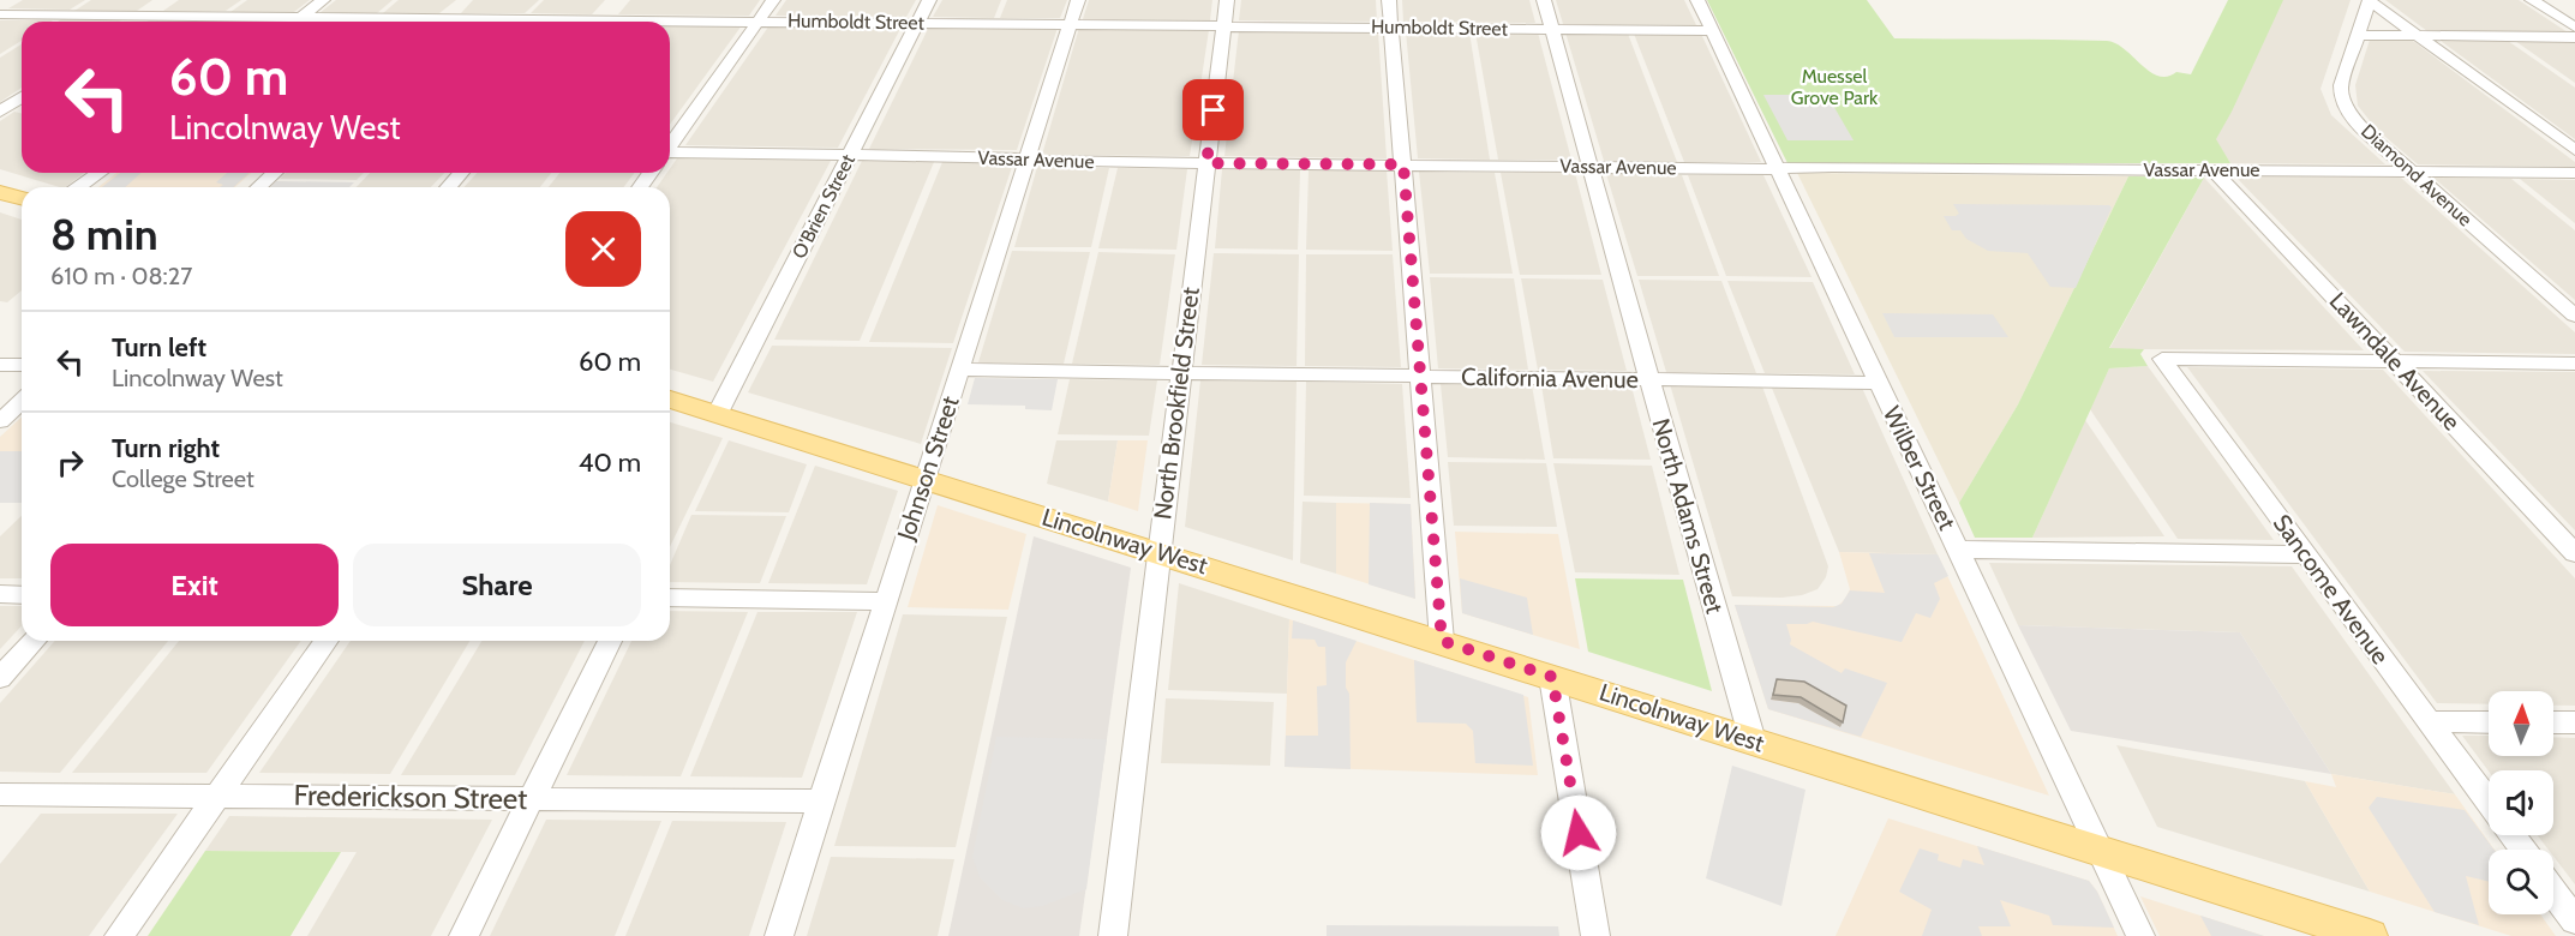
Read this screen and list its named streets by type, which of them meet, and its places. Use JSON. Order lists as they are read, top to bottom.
{
  "streets": {
    "main road": ["Lincolnway West"],
    "street": [
      "Humboldt Street",
      "Vassar Avenue",
      "Diamond Avenue",
      "O'Brien Street",
      "Lawndale Avenue",
      "California Avenue",
      "North Brookfield Street",
      "Johnson Street",
      "Wilber Street",
      "North Adams Street",
      "Sancome Avenue",
      "Frederickson Street"
    ]
  },
  "crossings": [
    ["Humboldt Street", "O'Brien Street"],
    ["Humboldt Street", "North Brookfield Street"],
    ["Humboldt Street", "Johnson Street"],
    ["Humboldt Street", "Wilber Street"],
    ["Humboldt Street", "North Adams Street"],
    ["Vassar Avenue", "Diamond Avenue"],
    ["Vassar Avenue", "O'Brien Street"],
    ["Vassar Avenue", "Lawndale Avenue"],
    ["Vassar Avenue", "North Brookfield Street"],
    ["Vassar Avenue", "Johnson Street"],
    ["Vassar Avenue", "Wilber Street"],
    ["Vassar Avenue", "North Adams Street"],
    ["O'Brien Street", "Lincolnway West"],
    ["Lawndale Avenue", "Sancome Avenue"],
    ["California Avenue", "North Brookfield Street"],
    ["California Avenue", "Johnson Street"],
    ["California Avenue", "Wilber Street"],
    ["California Avenue", "North Adams Street"],
    ["North Brookfield Street", "Lincolnway West"],
    ["Johnson Street", "Lincolnway West"],
    ["Johnson Street", "Frederickson Street"],
    ["Wilber Street", "Lincolnway West"],
    ["North Adams Street", "Lincolnway West"]
  ],
  "parks": ["Muessel Grove Park"],
  "north": "top",
  "page": {
    "turn": ["60 m", "Lincolnway West"],
    "heading": ["8 min", "610 m · 08:27"],
    "list": [
      {
        "name": "Turn left",
        "note": "Lincolnway West",
        "value": "60 m"
      },
      {
        "name": "Turn right",
        "note": "College Street",
        "value": "40 m"
      }
    ],
    "buttons": ["Exit", "Share"]
  }
}
